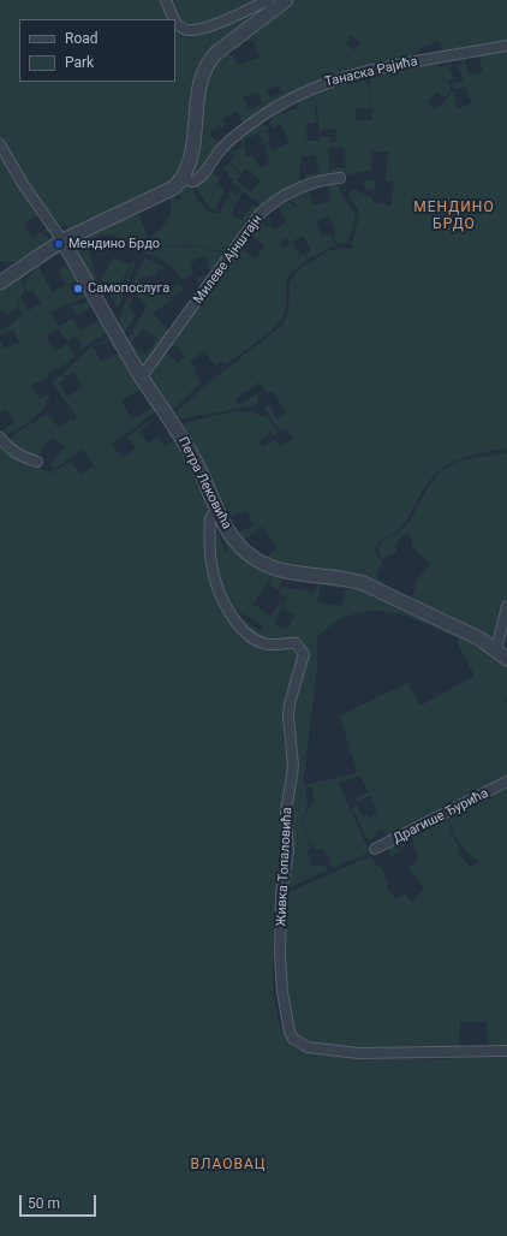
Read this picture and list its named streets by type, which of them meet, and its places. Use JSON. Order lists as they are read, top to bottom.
{
  "streets": {
    "street": [
      "Танаска Рајића",
      "Милеве Ајнштајн",
      "Петра Лековића",
      "Драгише Ђурића",
      "Живка Топаловића"
    ]
  },
  "crossings": [
    ["Милеве Ајнштајн", "Петра Лековића"],
    ["Петра Лековића", "Живка Топаловића"]
  ],
  "districts": ["МЕНДИНО БРДО", "ВЛАОВАЦ"],
  "places": ["Мендино Брдо", "Самопослуга"],
  "legend": ["Road", "Park"],
  "scale_bar": "50 m"
}
